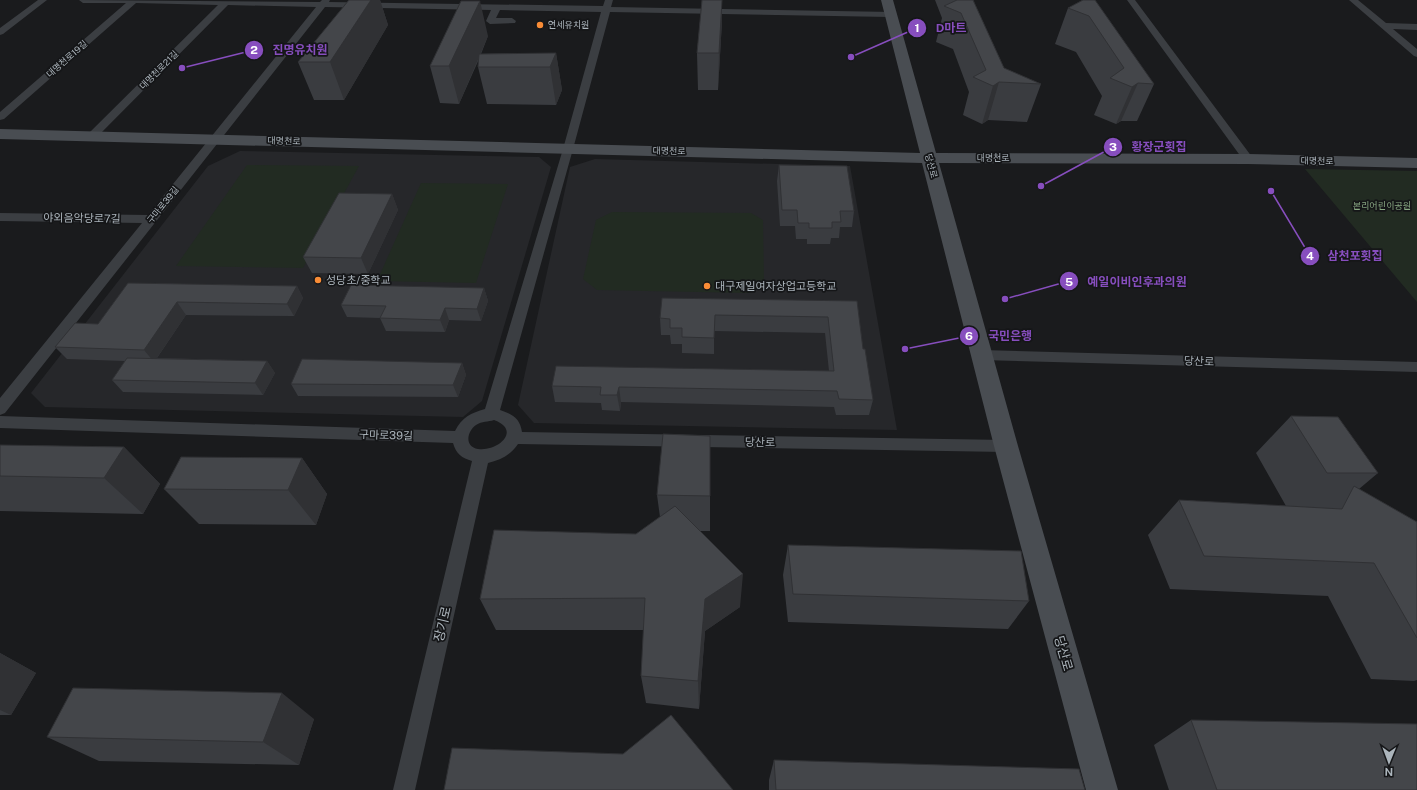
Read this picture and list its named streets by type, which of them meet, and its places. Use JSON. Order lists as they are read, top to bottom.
{
  "streets": {
    "street": [
      "대명천로19길",
      "대명천로21길",
      "대명천로",
      "당산로",
      "구마로39길",
      "야외음악당로7길",
      "장기로"
    ]
  },
  "crossings": [
    ["대명천로21길", "대명천로"],
    ["대명천로", "당산로"],
    ["대명천로", "구마로39길"],
    ["당산로", "구마로39길"],
    ["당산로", "장기로"],
    ["구마로39길", "야외음악당로7길"],
    ["구마로39길", "장기로"]
  ],
  "parks": ["본리어린이공원"],
  "places": [
    "연세유치원",
    "D마트",
    "진명유치원",
    "황장군횟집",
    "삼천포횟집",
    "성당초/중학교",
    "대구제일여자상업고등학교",
    "예일이비인후과의원",
    "국민은행"
  ],
  "north": "bottom"
}
